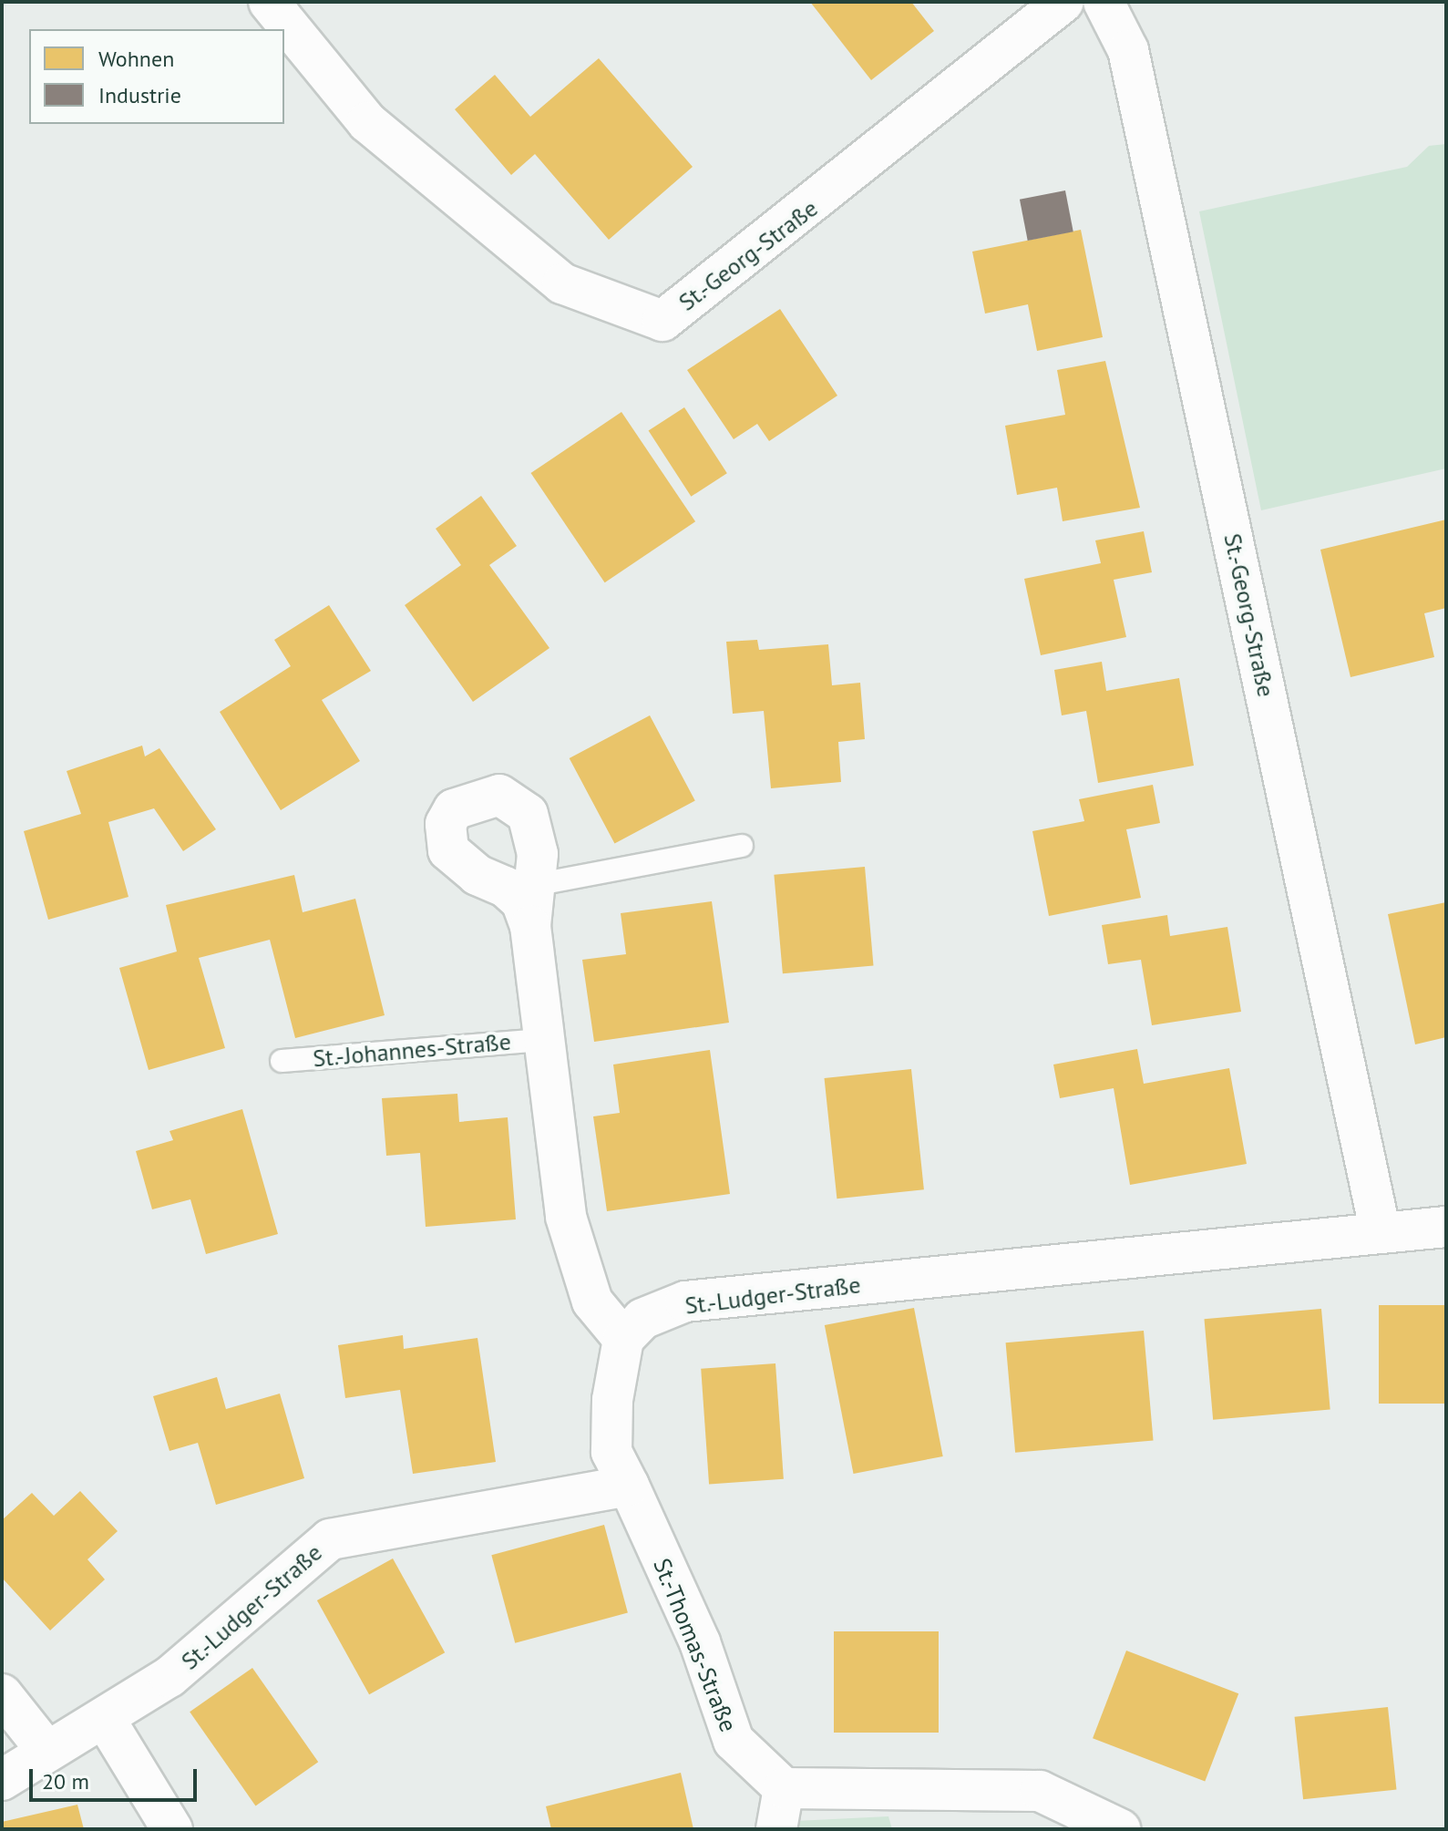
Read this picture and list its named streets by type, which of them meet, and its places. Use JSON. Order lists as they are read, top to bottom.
{
  "streets": {
    "street": [
      "St.-Georg-Straße",
      "St.-Johannes-Straße",
      "St.-Ludger-Straße",
      "St.-Thomas-Straße"
    ]
  },
  "crossings": [
    ["St.-Georg-Straße", "St.-Ludger-Straße"],
    ["St.-Johannes-Straße", "St.-Ludger-Straße"],
    ["St.-Ludger-Straße", "St.-Thomas-Straße"]
  ],
  "legend": ["Wohnen", "Industrie"],
  "scale_bar": "20 m"
}
